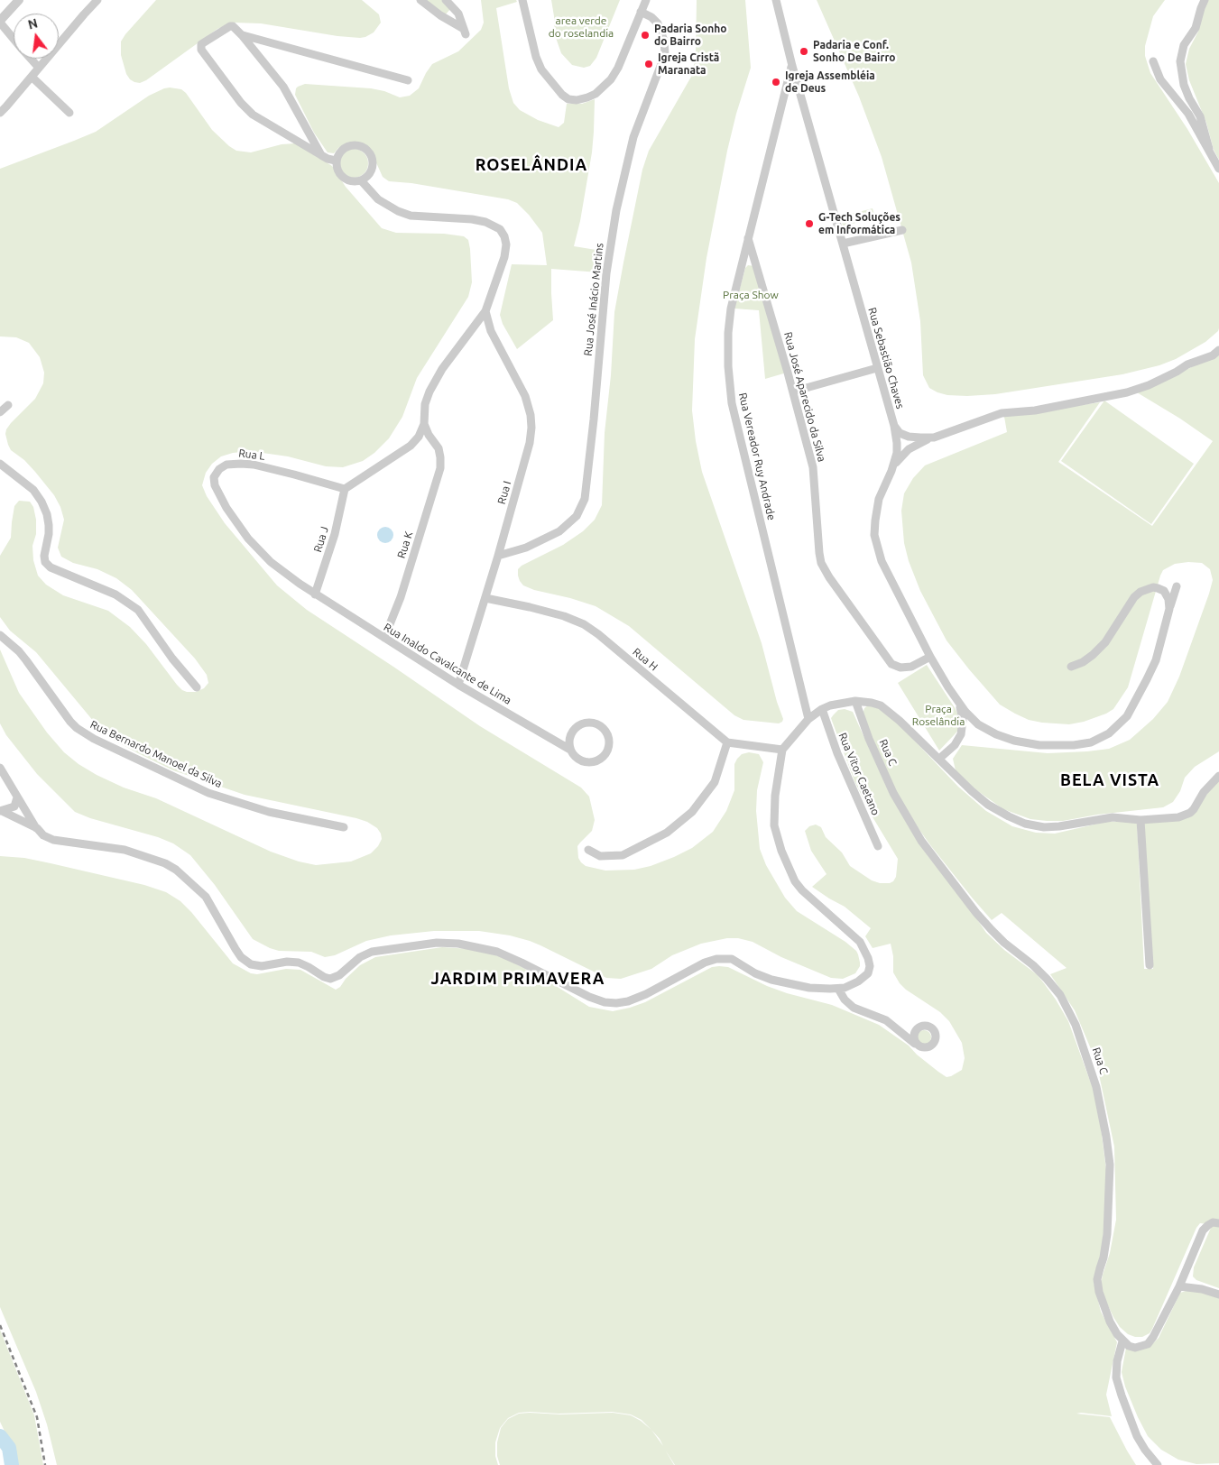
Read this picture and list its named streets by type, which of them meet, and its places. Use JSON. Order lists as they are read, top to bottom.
{
  "streets": {
    "street": [
      "Rua José Inácio Martins",
      "Rua Sebastião Chaves",
      "Rua José Aparecido da Silva",
      "Rua L",
      "Rua Vereador Ruy Andrade",
      "Rua I",
      "Rua J",
      "Rua K",
      "Rua H",
      "Rua Inaldo Cavalcante de Lima",
      "Rua C",
      "Rua Bernardo Manoel da Silva",
      "Rua Vitor Caetano"
    ]
  },
  "crossings": [
    ["Rua José Inácio Martins", "Rua I"],
    ["Rua Sebastião Chaves", "Rua José Aparecido da Silva"],
    ["Rua Sebastião Chaves", "Rua Vereador Ruy Andrade"],
    ["Rua José Aparecido da Silva", "Rua Vereador Ruy Andrade"],
    ["Rua L", "Rua J"],
    ["Rua L", "Rua Inaldo Cavalcante de Lima"],
    ["Rua I", "Rua H"],
    ["Rua I", "Rua Inaldo Cavalcante de Lima"],
    ["Rua J", "Rua Inaldo Cavalcante de Lima"],
    ["Rua K", "Rua Inaldo Cavalcante de Lima"]
  ],
  "districts": ["ROSELÂNDIA", "BELA VISTA", "JARDIM PRIMAVERA"],
  "parks": ["area verde do roselandia", "Praça Show", "Praça Roselândia"],
  "places": [
    "Padaria Sonho do Bairro",
    "Padaria e Conf. Sonho De Bairro",
    "Igreja Cristã Maranata",
    "Igreja Assembléia de Deus",
    "G-Tech Soluções em Informática"
  ],
  "north": "top"
}
